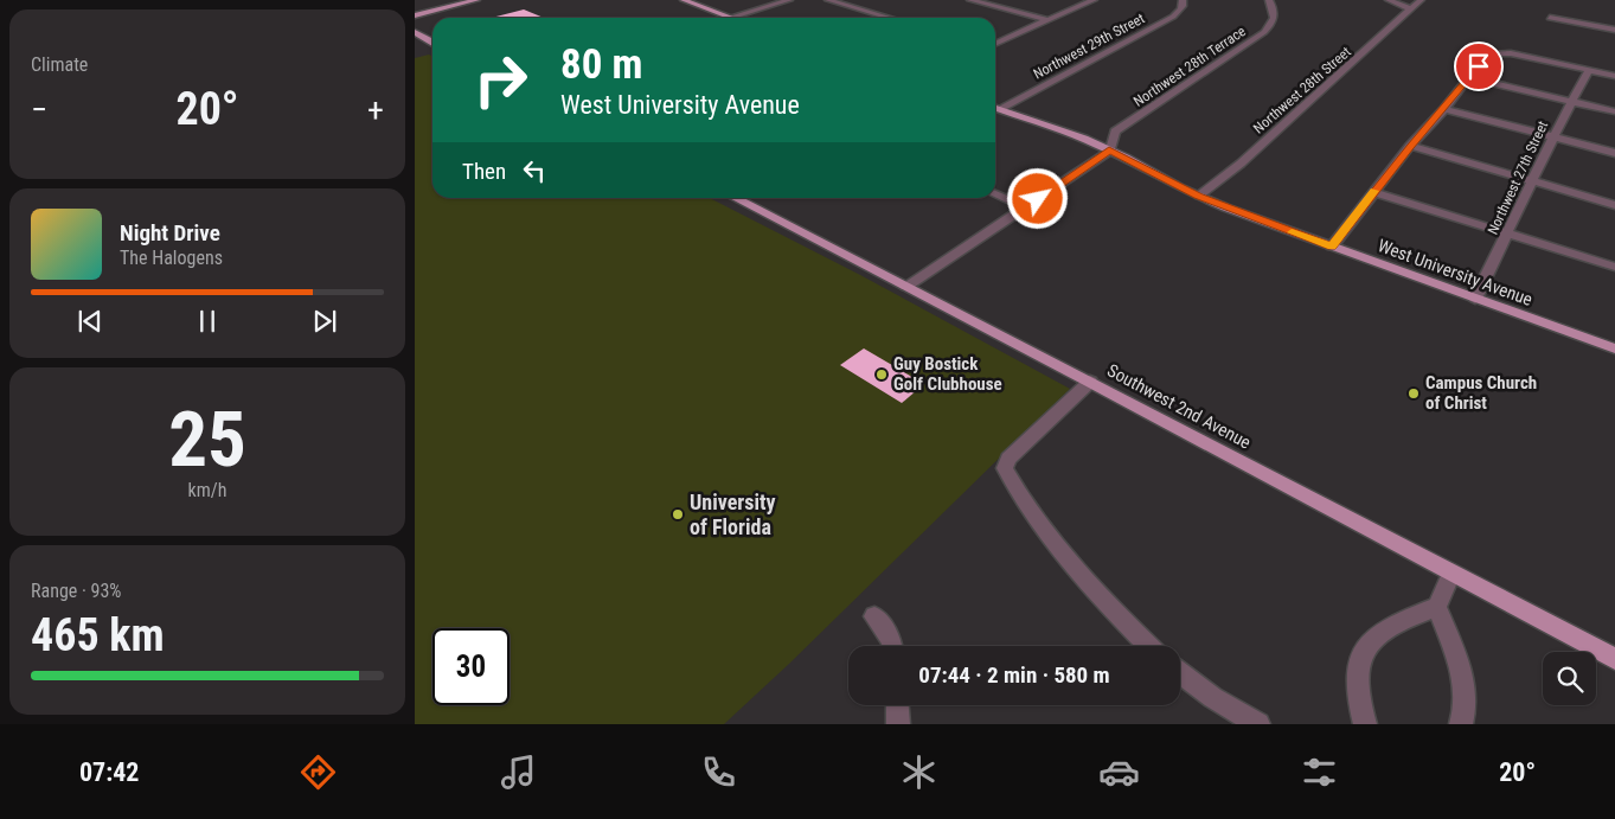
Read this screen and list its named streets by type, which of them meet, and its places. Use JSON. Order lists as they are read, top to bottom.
{
  "streets": {
    "main road": ["West University Avenue", "Southwest 2nd Avenue"],
    "street": [
      "Northwest 29th Street",
      "Northwest 28th Terrace",
      "Northwest 28th Street",
      "Northwest 27th Street"
    ]
  },
  "crossings": [
    ["Northwest 28th Terrace", "West University Avenue"],
    ["Northwest 28th Street", "West University Avenue"],
    ["Northwest 27th Street", "West University Avenue"]
  ],
  "places": ["Guy Bostick Golf Clubhouse", "Campus Church of Christ", "University of Florida"],
  "page": {
    "tile": [
      "Climate",
      ["25", "km/h"],
      ["Range · 93%", "465 km"]
    ],
    "turn": ["80 m", "West University Avenue"],
    "heat": ["−", "20°", "+"],
    "then": "Then",
    "song": ["Night Drive", "The Halogens"],
    "limit": "30",
    "trip": "07:44 · 2 min · 580 m",
    "tabs": ["07:42", "20°"]
  }
}
